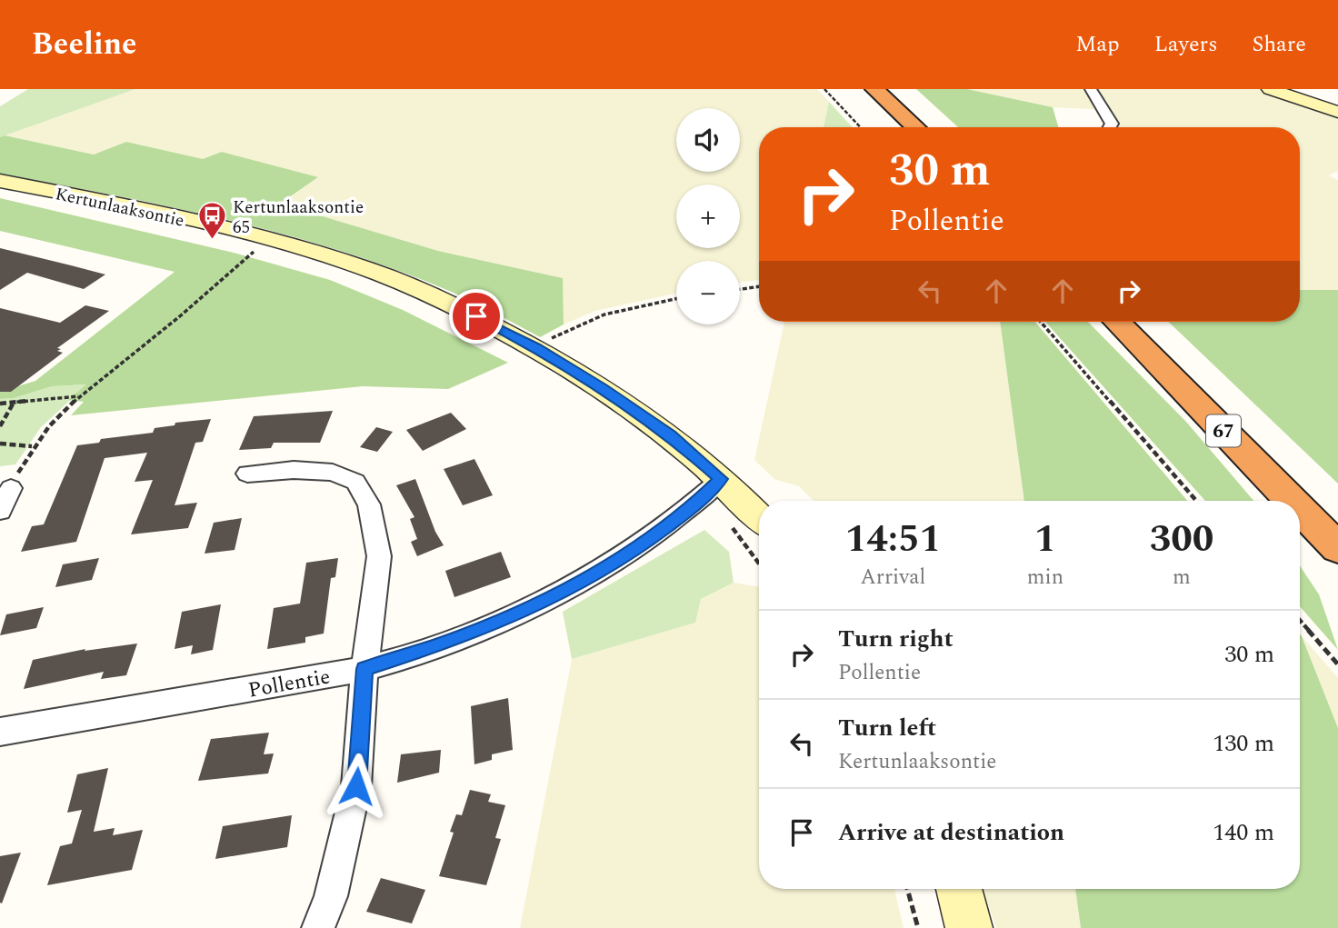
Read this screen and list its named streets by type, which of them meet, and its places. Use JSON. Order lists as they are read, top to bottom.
{
  "streets": {
    "highway": ["67"],
    "street": ["Kertunlaaksontie", "Pollentie"]
  },
  "crossings": [
    ["Kertunlaaksontie", "Pollentie"]
  ],
  "places": {
    "bus stop": ["Kertunlaaksontie 65"]
  },
  "page": {
    "header": "Beeline",
    "nav": ["Map", "Layers", "Share"],
    "map_buttons": ["+", "−"],
    "turn": ["30 m", "Pollentie"],
    "eta": [
      "14:51",
      "Arrival",
      "1",
      "min",
      "300",
      "m"
    ],
    "list": [
      {
        "name": "Turn right",
        "note": "Pollentie",
        "value": "30 m"
      },
      {
        "name": "Turn left",
        "note": "Kertunlaaksontie",
        "value": "130 m"
      },
      {
        "name": "Arrive at destination",
        "value": "140 m"
      }
    ]
  }
}
